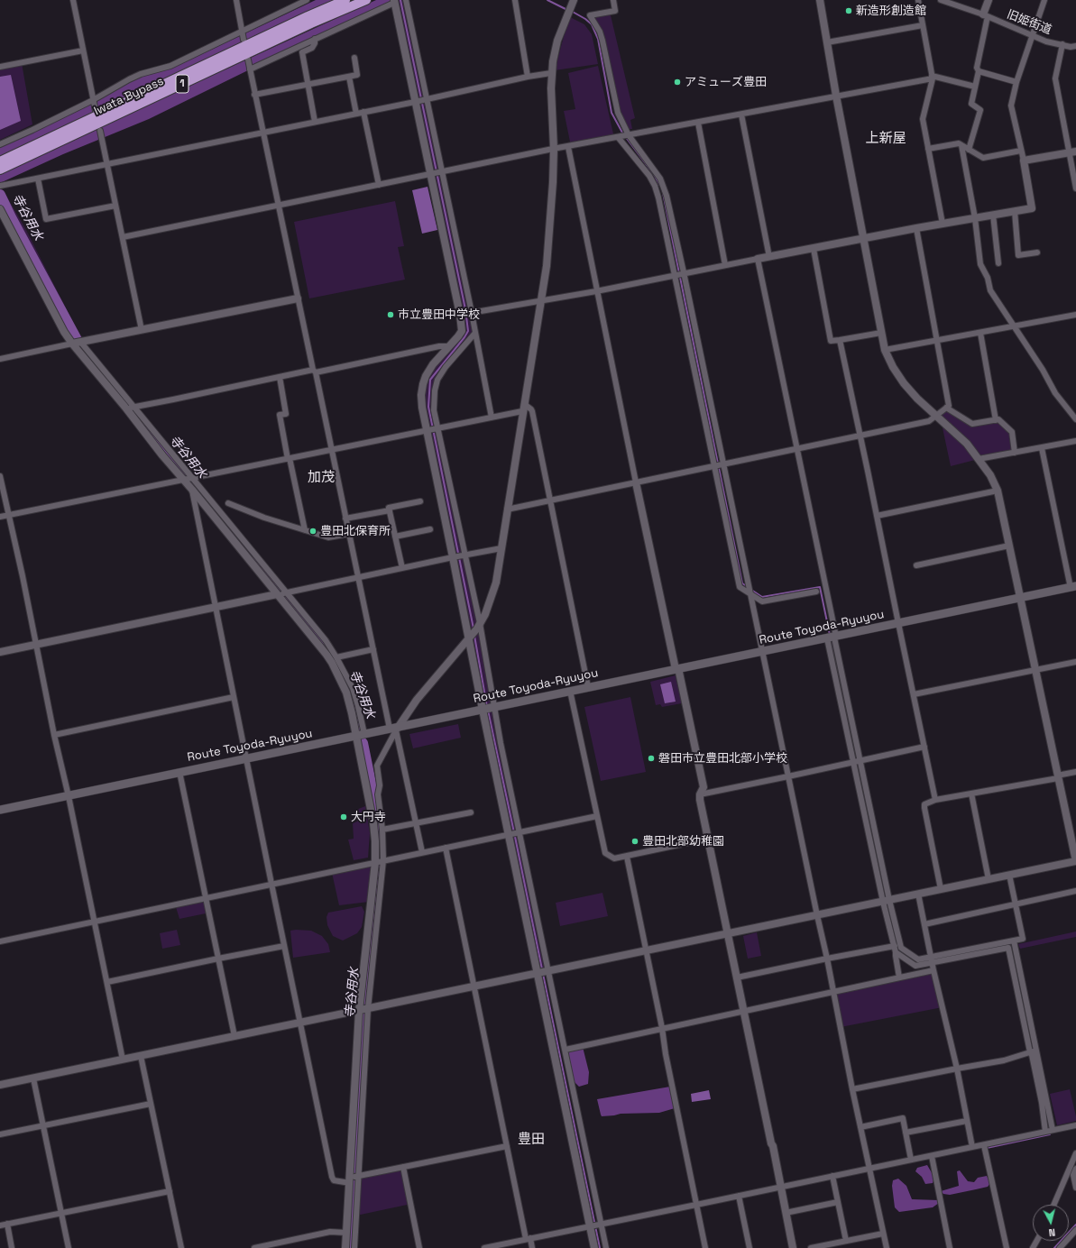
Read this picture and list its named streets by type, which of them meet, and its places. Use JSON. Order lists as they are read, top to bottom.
{
  "streets": {
    "highway": ["1", "Iwata Bypass"],
    "main road": ["Route Toyoda-Ryuyou"],
    "street": ["旧姫街道"]
  },
  "districts": ["上新屋", "加茂", "豊田"],
  "water": ["寺谷用水"],
  "places": [
    "新造形創造館",
    "アミューズ豊田",
    "市立豊田中学校",
    "豊田北保育所",
    "磐田市立豊田北部小学校",
    "大円寺",
    "豊田北部幼稚園"
  ],
  "north": "bottom"
}
